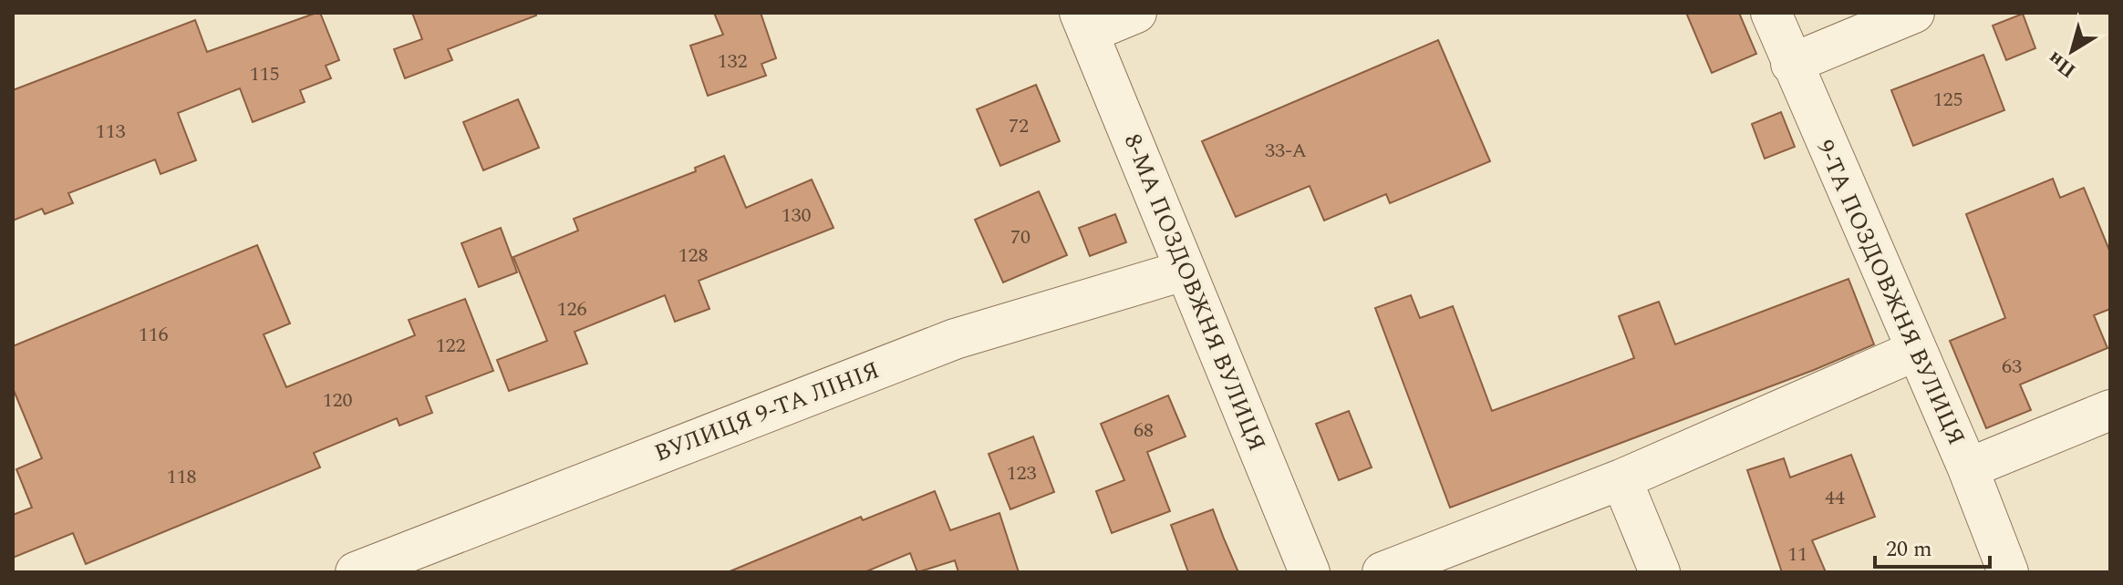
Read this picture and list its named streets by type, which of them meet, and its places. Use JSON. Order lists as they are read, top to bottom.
{
  "streets": {
    "street": ["8-МА ПОЗДОВЖНЯ ВУЛИЦЯ", "9-ТА ПОЗДОВЖНЯ ВУЛИЦЯ", "ВУЛИЦЯ 9-ТА ЛІНІЯ"]
  },
  "crossings": [
    ["8-МА ПОЗДОВЖНЯ ВУЛИЦЯ", "ВУЛИЦЯ 9-ТА ЛІНІЯ"]
  ],
  "house_numbers": [
    "132",
    "115",
    "125",
    "72",
    "113",
    "33-А",
    "130",
    "70",
    "128",
    "126",
    "116",
    "122",
    "63",
    "120",
    "68",
    "123",
    "118",
    "44",
    "11"
  ],
  "scale_bar": "20 m",
  "north": "bottom left"
}
